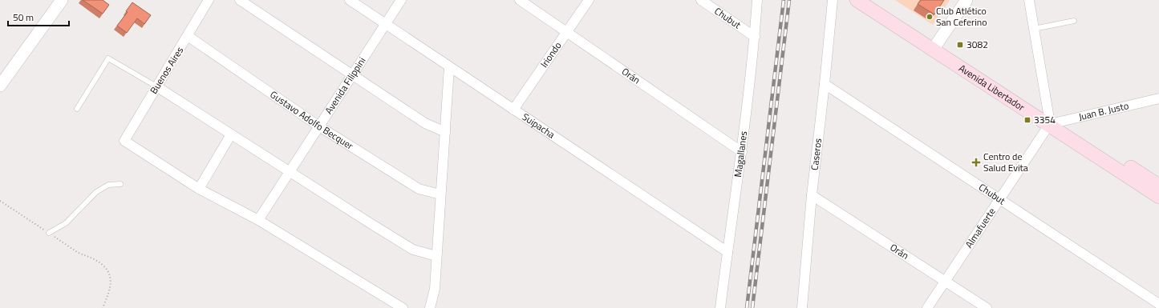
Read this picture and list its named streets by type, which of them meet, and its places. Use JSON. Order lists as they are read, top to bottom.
{
  "streets": {
    "main road": ["Avenida Libertador"],
    "street": [
      "Chubut",
      "Iriondo",
      "Buenos Aires",
      "Orán",
      "Avenida Filippini",
      "Juan B. Justo",
      "Gustavo Adolfo Becquer",
      "Suipacha",
      "Caseros",
      "Magallanes",
      "Almafuerte"
    ]
  },
  "crossings": [
    ["Chubut", "Caseros"],
    ["Chubut", "Magallanes"],
    ["Chubut", "Almafuerte"],
    ["Iriondo", "Orán"],
    ["Iriondo", "Suipacha"],
    ["Buenos Aires", "Gustavo Adolfo Becquer"],
    ["Orán", "Caseros"],
    ["Orán", "Magallanes"],
    ["Orán", "Almafuerte"],
    ["Avenida Filippini", "Gustavo Adolfo Becquer"],
    ["Avenida Filippini", "Suipacha"],
    ["Avenida Libertador", "Juan B. Justo"],
    ["Avenida Libertador", "Almafuerte"],
    ["Juan B. Justo", "Almafuerte"],
    ["Suipacha", "Magallanes"]
  ],
  "places": {
    "other": ["Club Atlético San Ceferino"],
    "transit": ["3082", "3354"],
    "health": ["Centro de Salud Evita"]
  },
  "scale_bar": "50 m"
}
